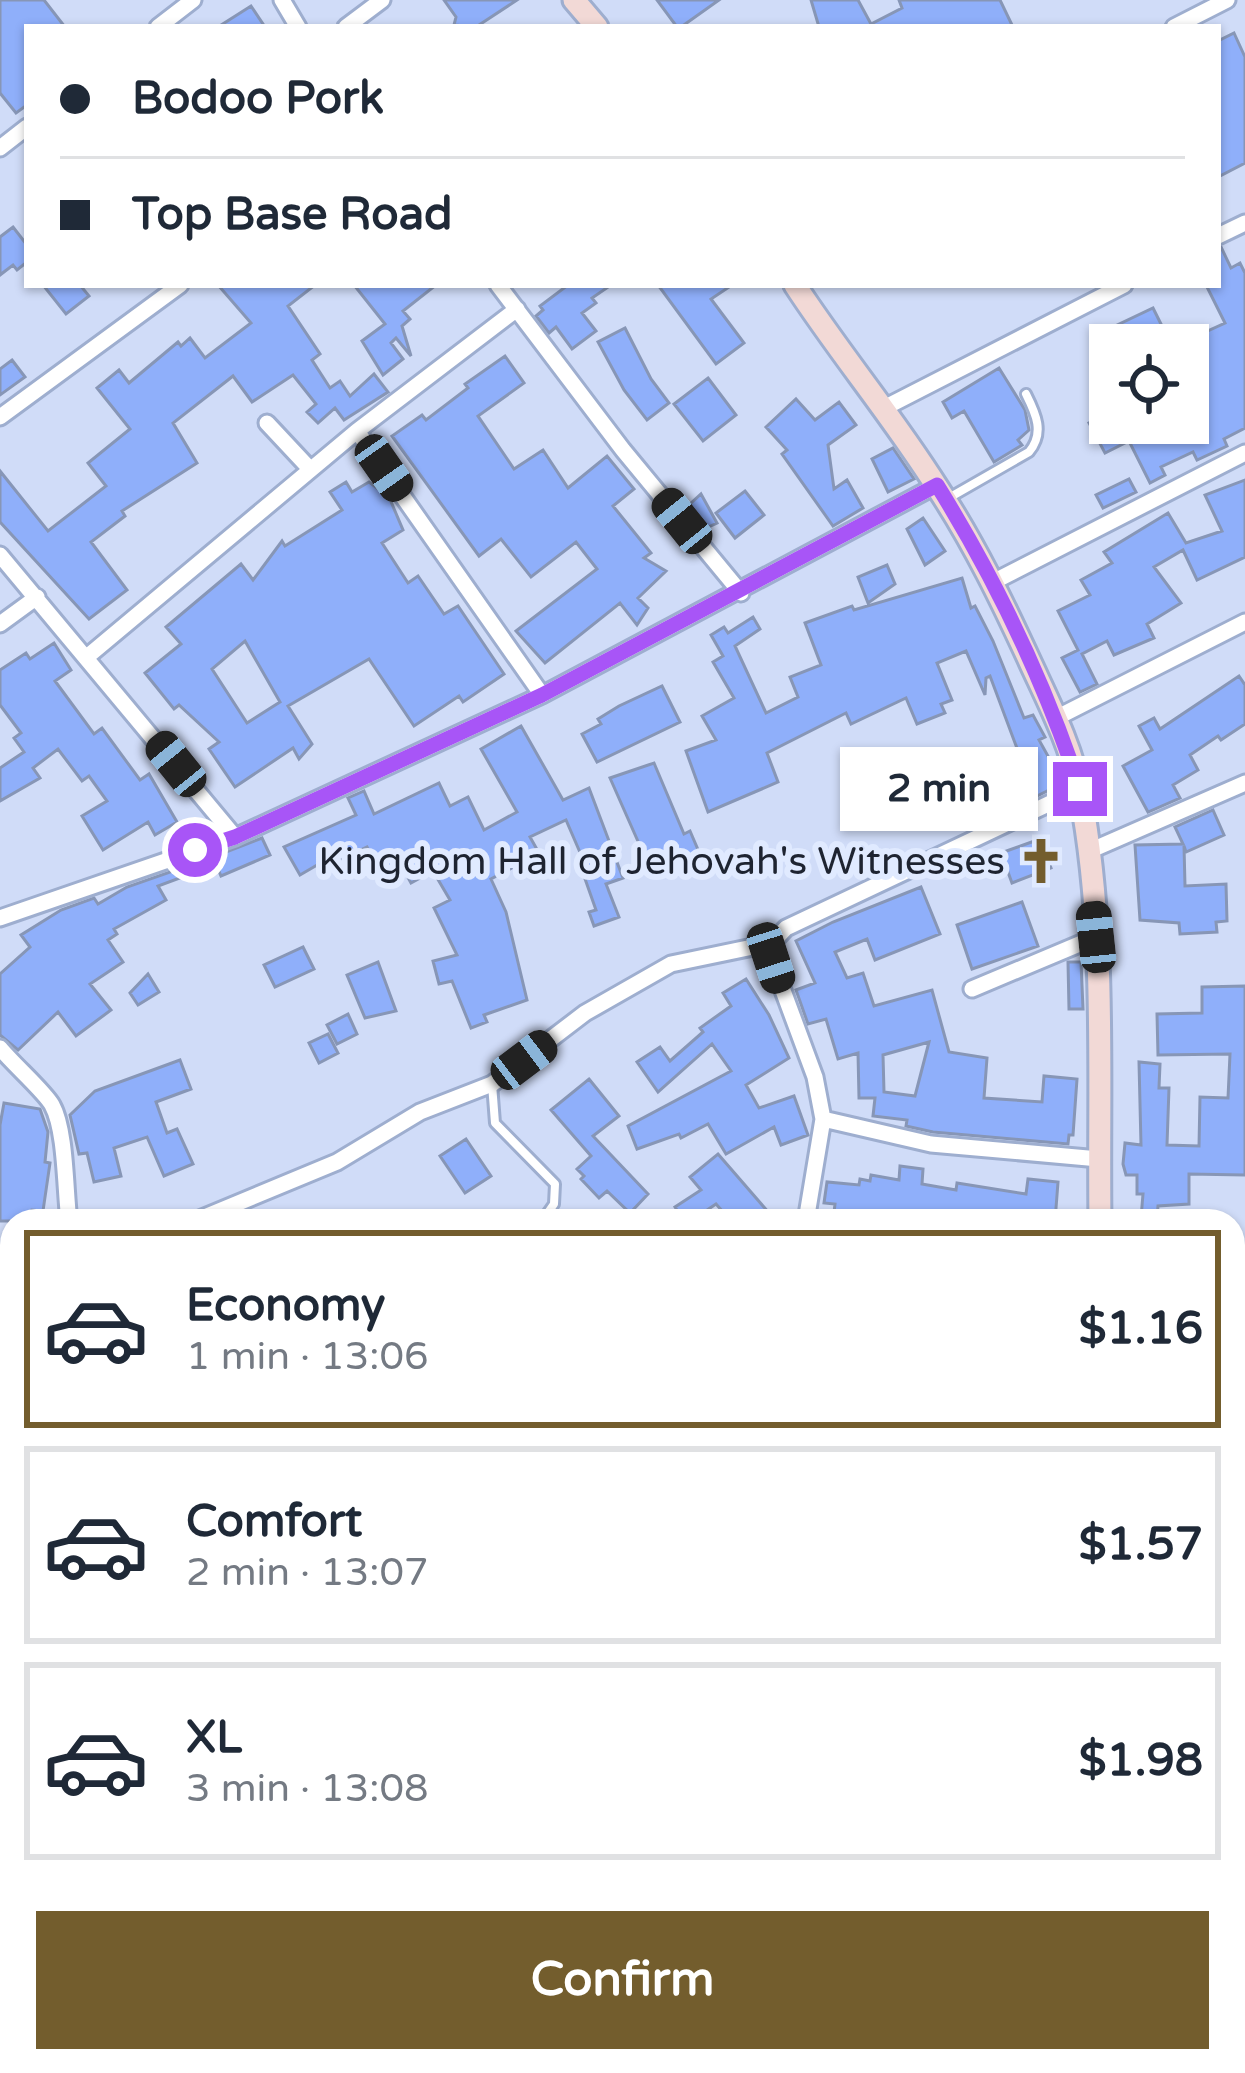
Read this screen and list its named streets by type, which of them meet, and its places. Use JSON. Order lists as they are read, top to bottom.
{
  "places": {
    "church": ["Kingdom Hall of Jehovah's Witnesses"]
  },
  "page": {
    "banner": ["Bodoo Pork", "Top Base Road"],
    "bubble": "2 min",
    "list": [
      {
        "name": "Economy",
        "note": "1 min · 13:06",
        "value": "$1.16"
      },
      {
        "name": "Comfort",
        "note": "2 min · 13:07",
        "value": "$1.57"
      },
      {
        "name": "XL",
        "note": "3 min · 13:08",
        "value": "$1.98"
      }
    ],
    "buttons": "Confirm"
  }
}
